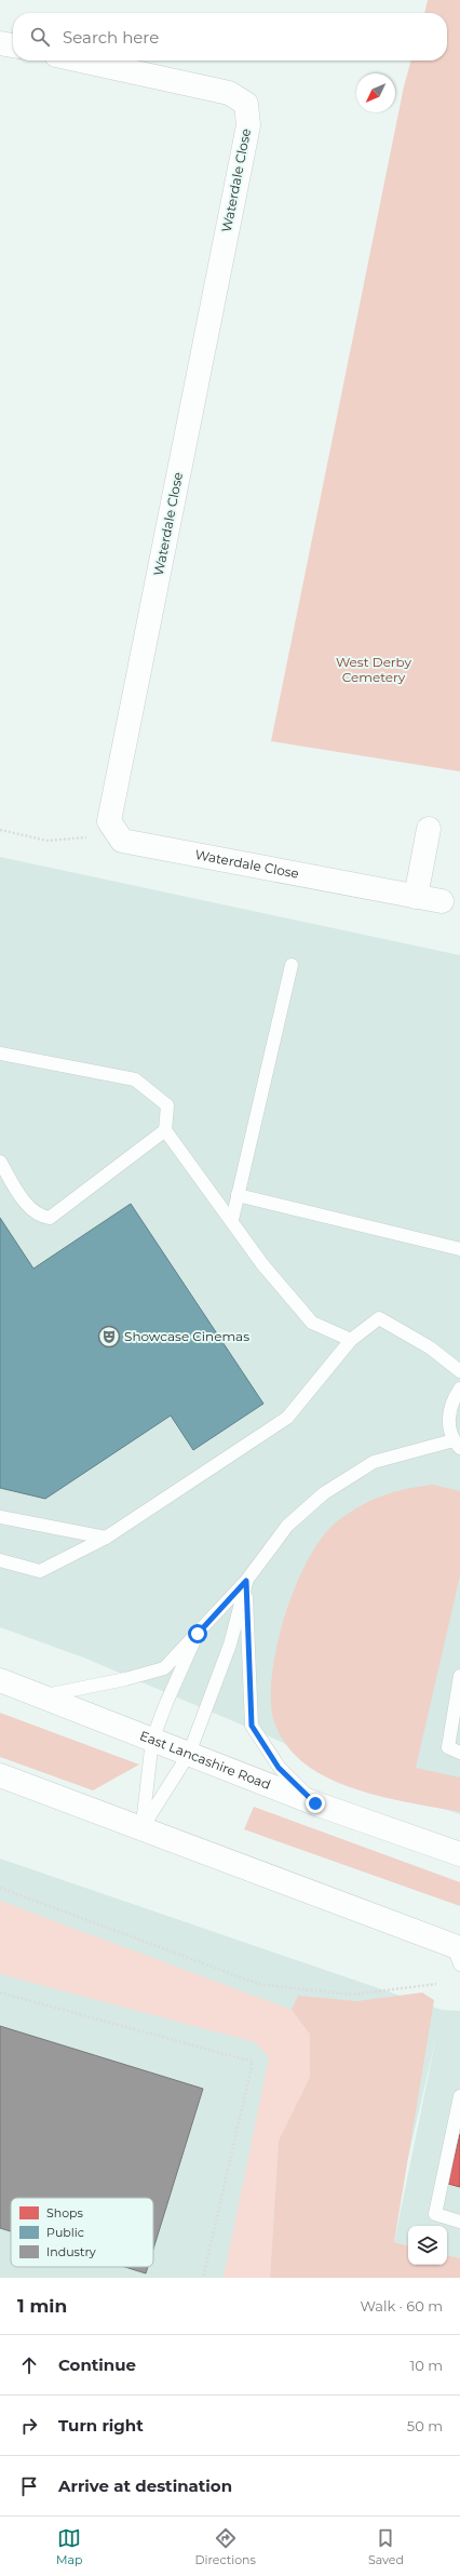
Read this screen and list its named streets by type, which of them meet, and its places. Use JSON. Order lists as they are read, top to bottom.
{
  "streets": {
    "main road": ["Waterdale Close", "East Lancashire Road"]
  },
  "parks": ["West Derby Cemetery"],
  "places": {
    "theatre": ["Showcase Cinemas"]
  },
  "legend": ["Shops", "Public", "Industry"],
  "north": "bottom left",
  "page": {
    "search": "Search here",
    "heading": ["1 min", "Walk · 60 m"],
    "list": [
      ["Continue", "10 m"],
      ["Turn right", "50 m"],
      "Arrive at destination"
    ],
    "nav": ["Map", "Directions", "Saved"]
  }
}
